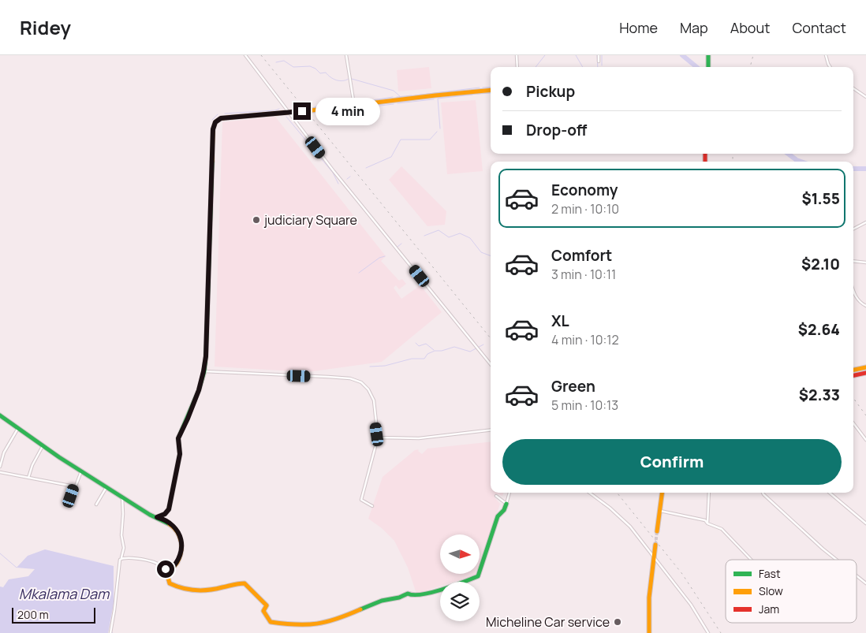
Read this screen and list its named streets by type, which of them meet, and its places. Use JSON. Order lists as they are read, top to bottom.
{
  "water": ["Mkalama Dam"],
  "places": ["judiciary Square", "Micheline Car service"],
  "legend": ["Fast", "Slow", "Jam"],
  "scale_bar": "200 m",
  "north": "right",
  "page": {
    "header": "Ridey",
    "nav": [
      "Home",
      "Map",
      "About",
      "Contact"
    ],
    "banner": ["Pickup", "Drop-off"],
    "bubble": "4 min",
    "list": [
      {
        "name": "Economy",
        "note": "2 min · 10:10",
        "value": "$1.55"
      },
      {
        "name": "Comfort",
        "note": "3 min · 10:11",
        "value": "$2.10"
      },
      {
        "name": "XL",
        "note": "4 min · 10:12",
        "value": "$2.64"
      },
      {
        "name": "Green",
        "note": "5 min · 10:13",
        "value": "$2.33"
      }
    ],
    "buttons": "Confirm",
    "scale": "200 m"
  }
}
